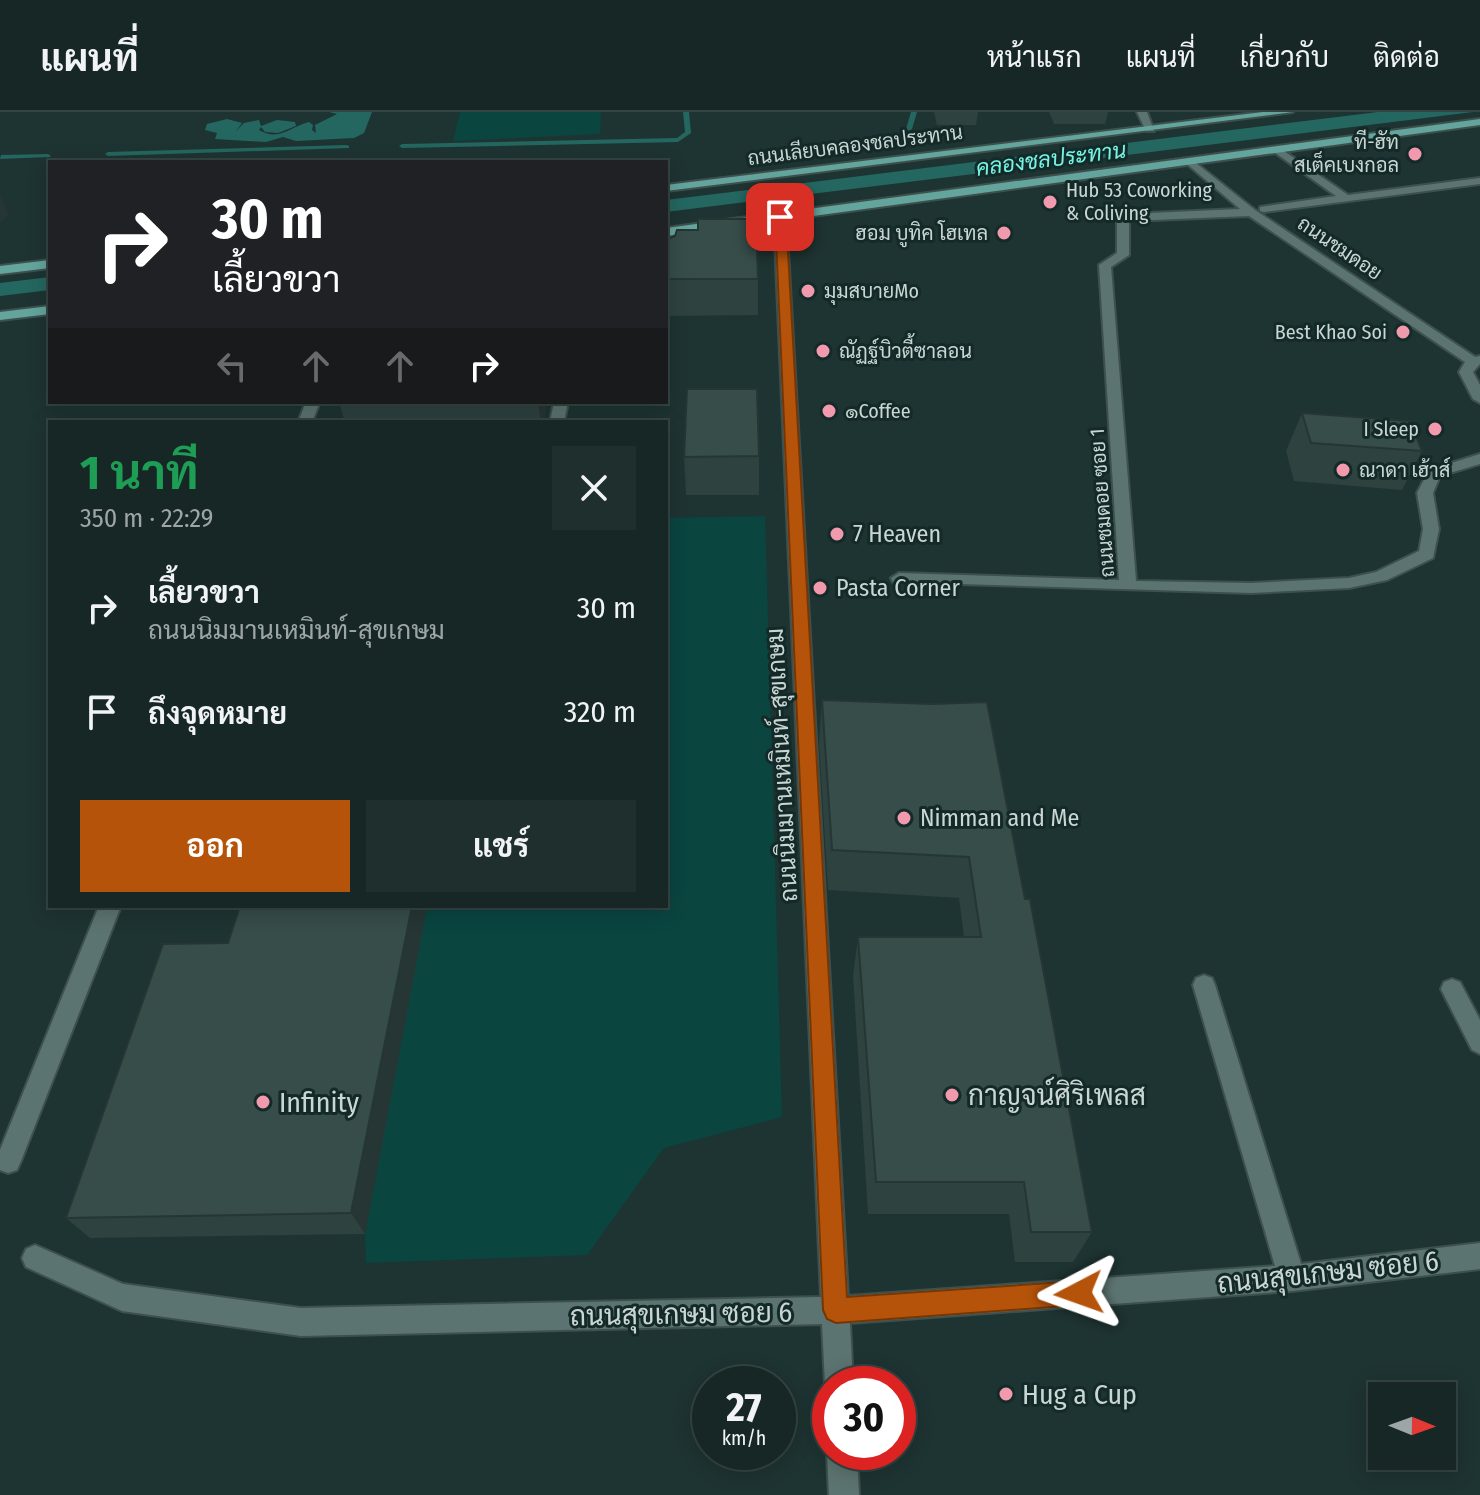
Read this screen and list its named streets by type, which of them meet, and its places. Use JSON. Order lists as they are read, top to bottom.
{
  "streets": {
    "main road": ["ถนนเลียบคลองชลประทาน"],
    "street": [
      "ถนนชมดอย",
      "ถนนชมดอย ซอย 1",
      "ถนนนิมมานเหมินท์-สุขเกษม",
      "ถนนสุขเกษม ซอย 6"
    ]
  },
  "crossings": [
    ["ถนนชมดอย", "ถนนชมดอย ซอย 1"],
    ["ถนนนิมมานเหมินท์-สุขเกษม", "ถนนสุขเกษม ซอย 6"]
  ],
  "water": ["คลองชลประทาน"],
  "places": [
    "ที-ฮัท สเต็คเบงกอล",
    "Hub 53 Coworking & Coliving",
    "ฮอม บูทิค โฮเทล",
    "มุมสบายMo",
    "Best Khao Soi",
    "ณัฏฐ์บิวตี้ซาลอน",
    "๑Coffee",
    "I Sleep",
    "ณาดา เฮ้าส์",
    "7 Heaven",
    "Pasta Corner",
    "Nimman and Me",
    "กาญจน์ศิริเพลส",
    "Infinity",
    "Hug a Cup"
  ],
  "north": "right",
  "page": {
    "header": "แผนที่",
    "nav": [
      "หน้าแรก",
      "แผนที่",
      "เกี่ยวกับ",
      "ติดต่อ"
    ],
    "turn": ["30 m", "เลี้ยวขวา"],
    "heading": ["1 นาที", "350 m · 22:29"],
    "list": [
      {
        "name": "เลี้ยวขวา",
        "note": "ถนนนิมมานเหมินท์-สุขเกษม",
        "value": "30 m"
      },
      {
        "name": "ถึงจุดหมาย",
        "value": "320 m"
      }
    ],
    "buttons": ["ออก", "แชร์"],
    "speed": "27 km/h",
    "limit": "30"
  }
}
